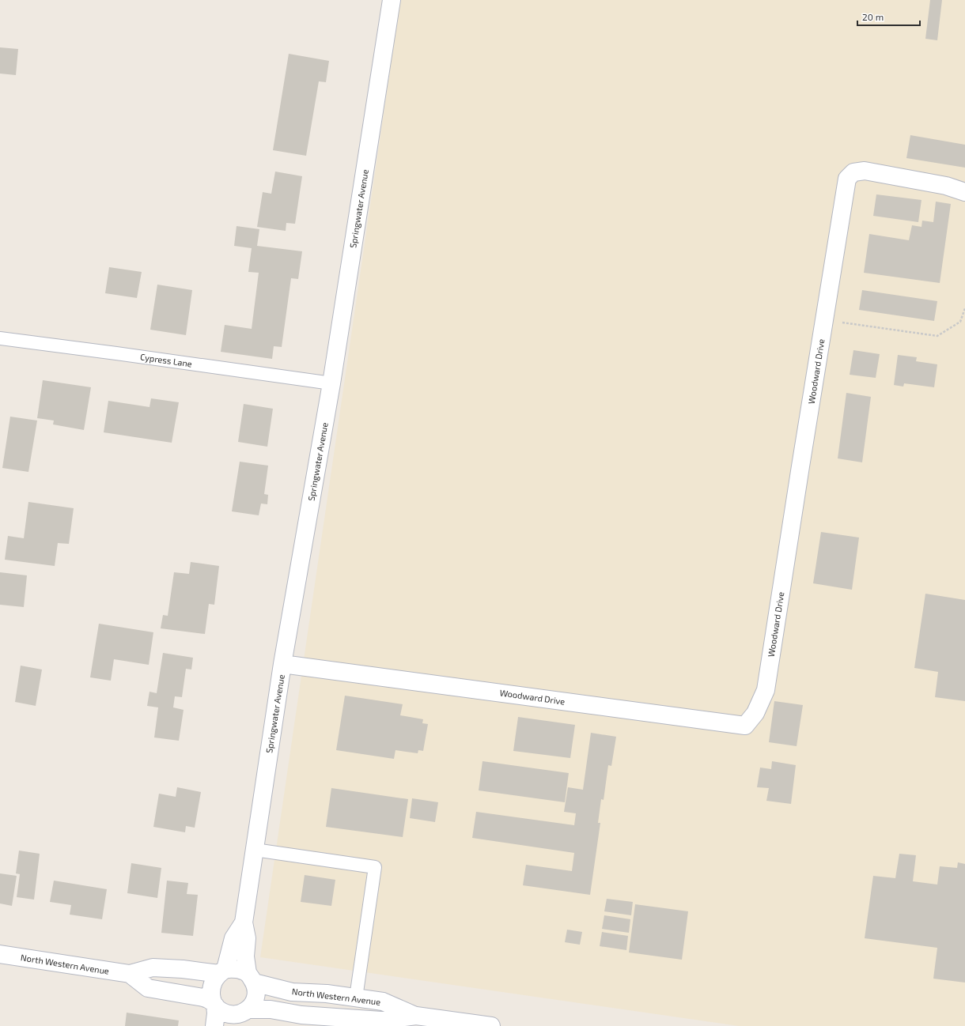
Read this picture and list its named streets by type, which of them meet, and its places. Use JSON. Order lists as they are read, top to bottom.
{
  "streets": {
    "street": ["Springwater Avenue", "Woodward Drive", "North Western Avenue"],
    "lane": ["Cypress Lane"]
  },
  "crossings": [
    ["Springwater Avenue", "Cypress Lane"],
    ["Springwater Avenue", "Woodward Drive"],
    ["Springwater Avenue", "North Western Avenue"]
  ],
  "scale_bar": "20 m"
}
